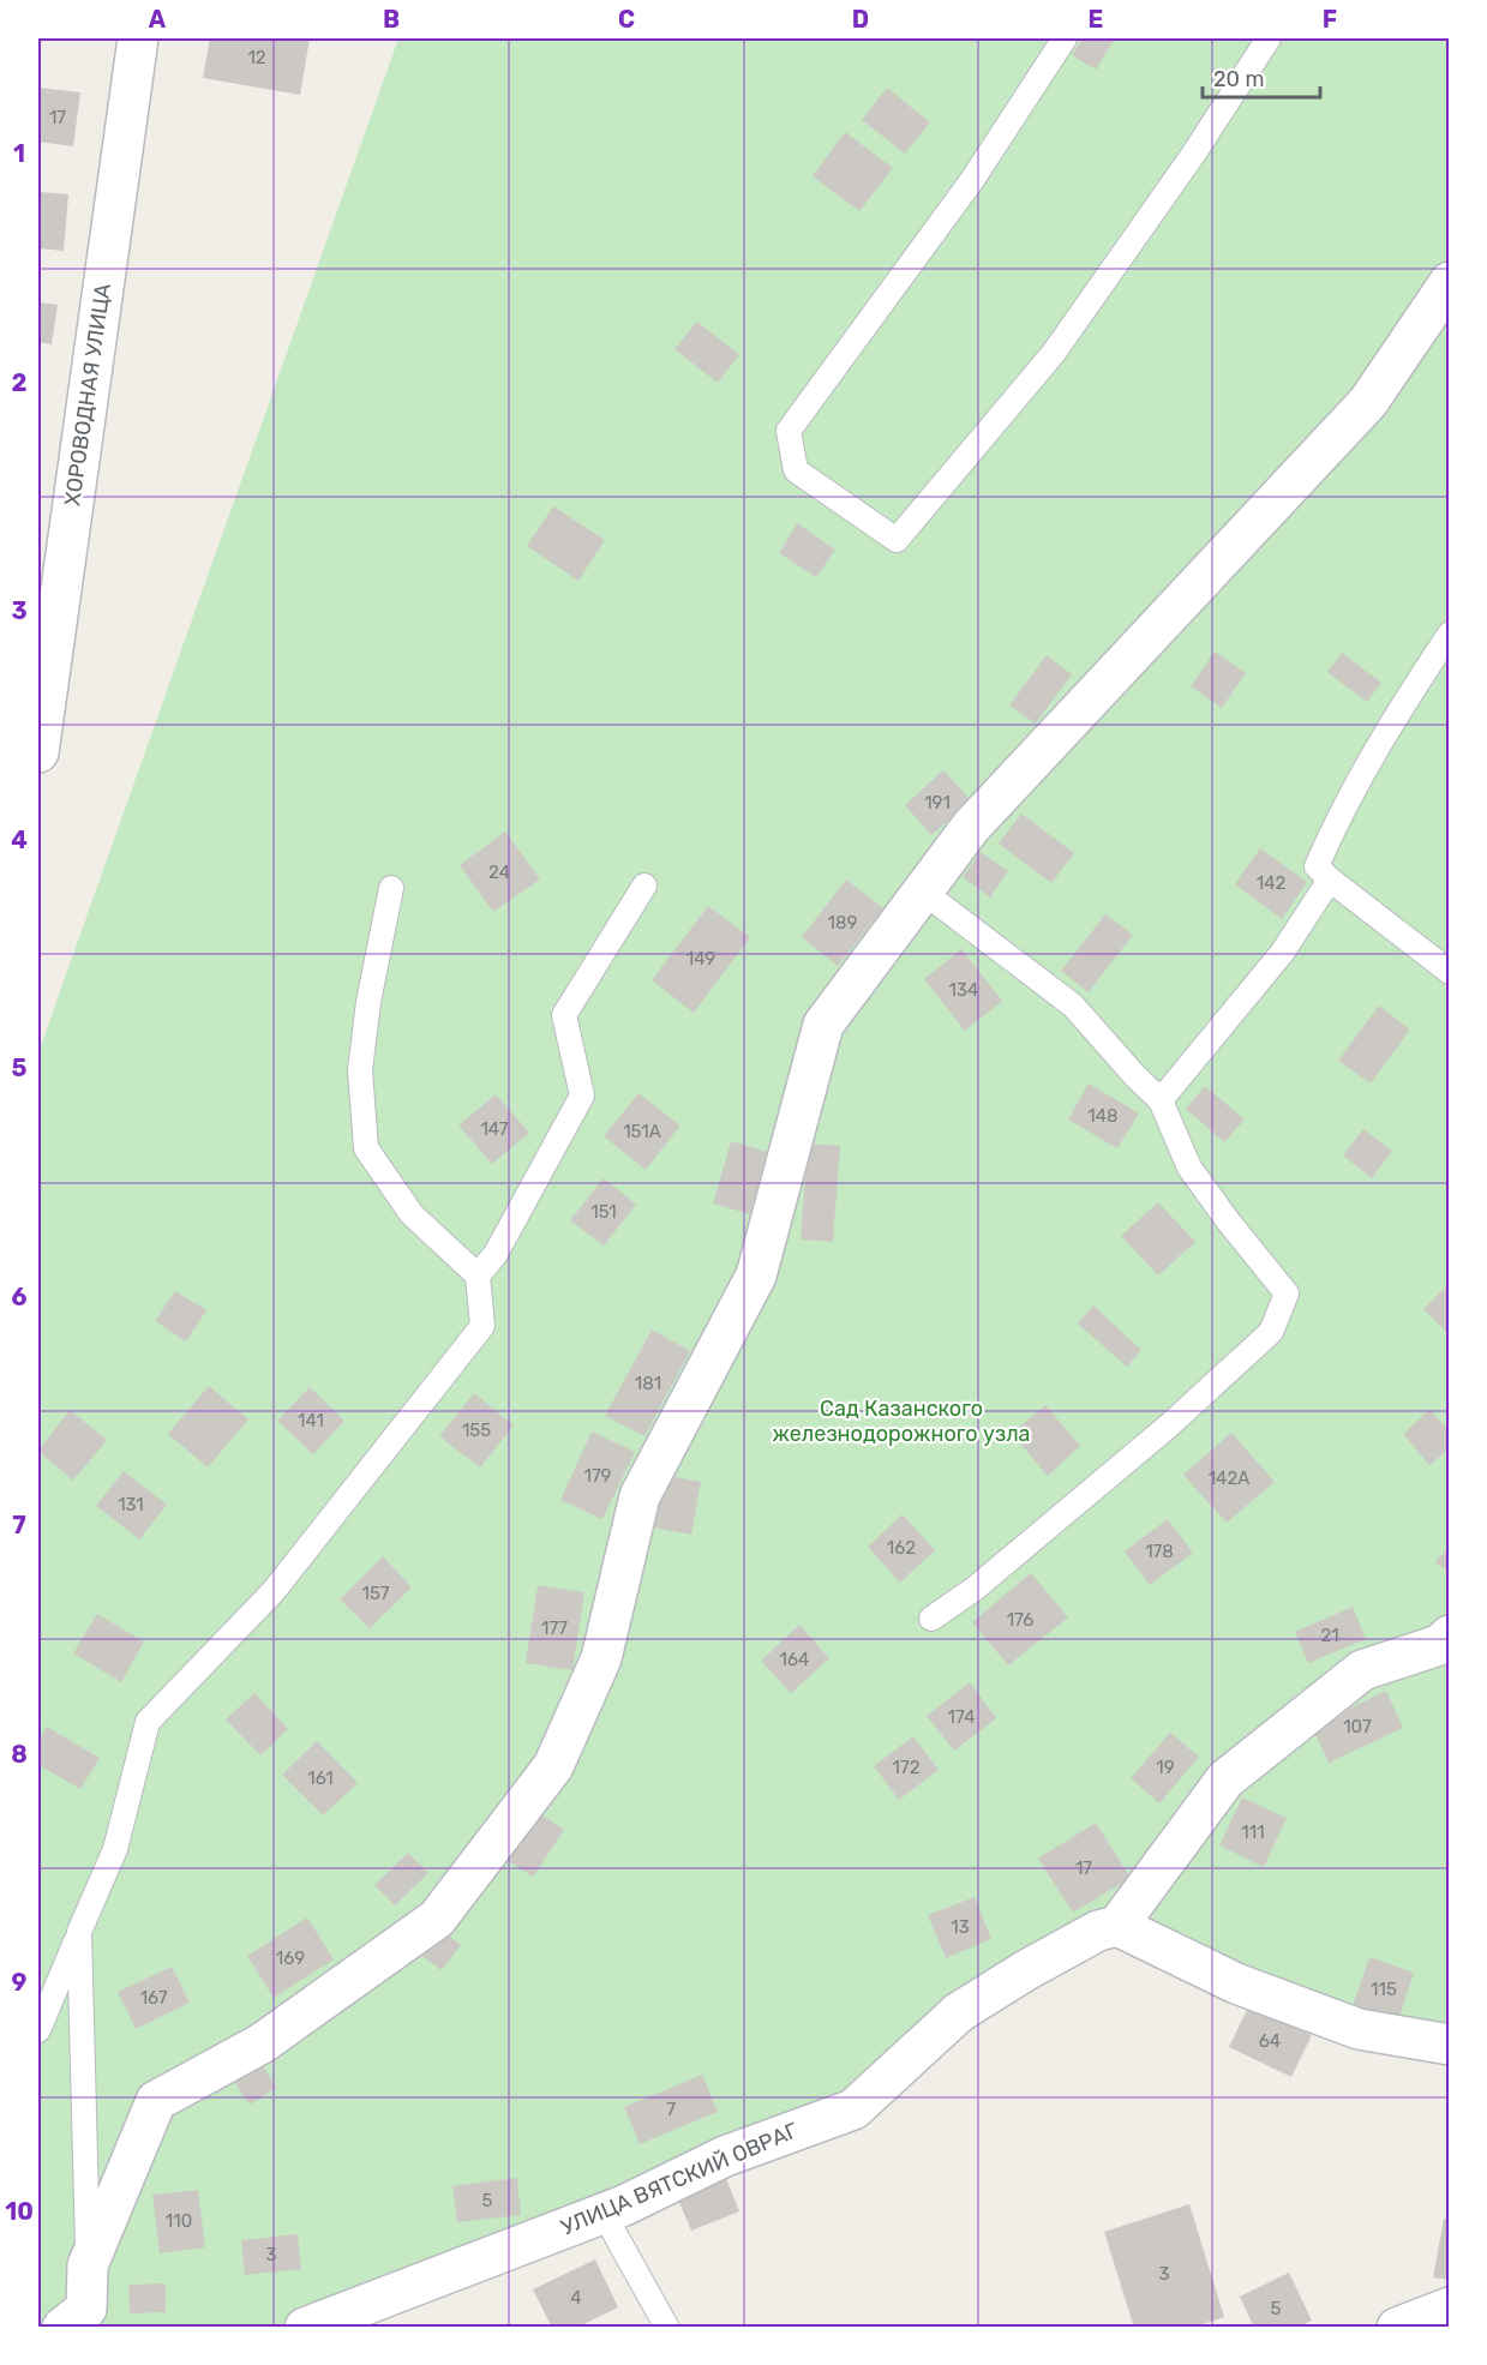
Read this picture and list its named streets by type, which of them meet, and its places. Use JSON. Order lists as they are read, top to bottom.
{
  "streets": {
    "street": ["ХОРОВОДНАЯ УЛИЦА", "УЛИЦА ВЯТСКИЙ ОВРАГ"]
  },
  "parks": ["Сад Казанского железнодорожного узла"],
  "house_numbers": [
    "12",
    "17",
    "191",
    "24",
    "142",
    "189",
    "149",
    "134",
    "148",
    "147",
    "151А",
    "151",
    "181",
    "141",
    "155",
    "179",
    "142А",
    "131",
    "162",
    "178",
    "157",
    "176",
    "177",
    "21",
    "164",
    "174",
    "107",
    "172",
    "19",
    "161",
    "111",
    "17",
    "13",
    "169",
    "115",
    "167",
    "64",
    "7",
    "5",
    "110",
    "3",
    "3",
    "4",
    "5"
  ],
  "scale_bar": "20 m",
  "grid": {
    "columns": [
      "A",
      "B",
      "C",
      "D",
      "E",
      "F"
    ],
    "rows": [
      "1",
      "2",
      "3",
      "4",
      "5",
      "6",
      "7",
      "8",
      "9",
      "10"
    ]
  }
}
